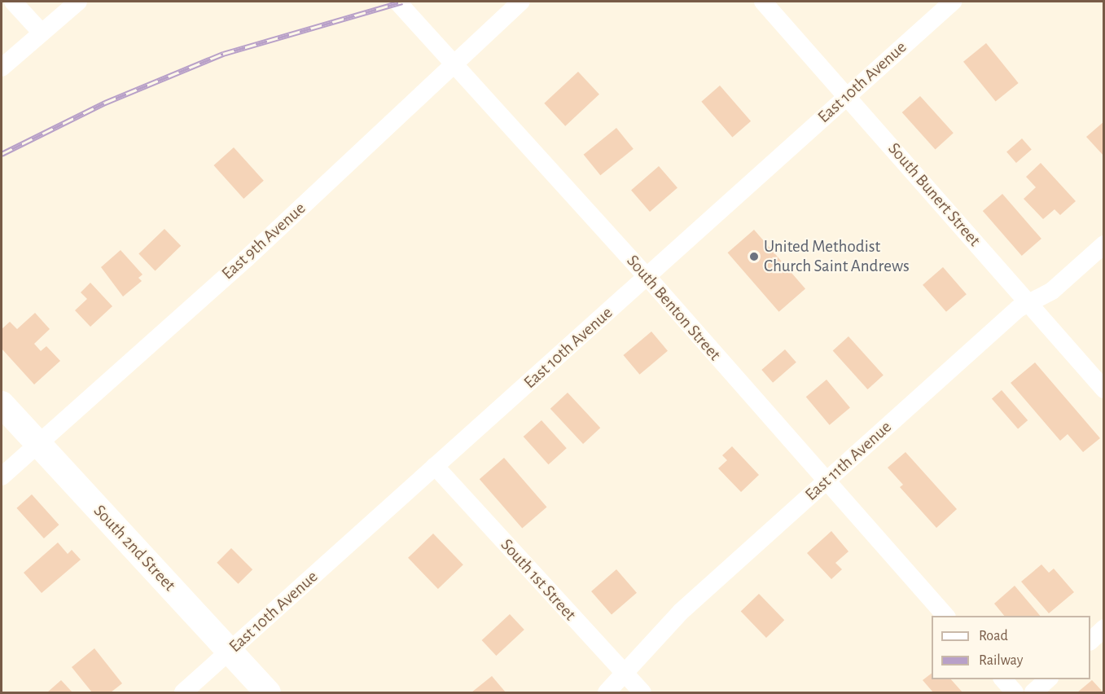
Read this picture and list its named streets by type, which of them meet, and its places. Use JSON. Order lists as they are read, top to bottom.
{
  "streets": {
    "street": [
      "East 10th Avenue",
      "South Bunert Street",
      "East 9th Avenue",
      "South Benton Street",
      "East 11th Avenue",
      "South 2nd Street",
      "South 1st Street"
    ]
  },
  "crossings": [
    ["East 10th Avenue", "South Bunert Street"],
    ["East 10th Avenue", "South Benton Street"],
    ["East 10th Avenue", "South 2nd Street"],
    ["East 10th Avenue", "South 1st Street"],
    ["South Bunert Street", "East 11th Avenue"],
    ["East 9th Avenue", "South Benton Street"],
    ["East 9th Avenue", "South 2nd Street"],
    ["South Benton Street", "East 11th Avenue"],
    ["East 11th Avenue", "South 1st Street"]
  ],
  "places": ["United Methodist Church Saint Andrews"],
  "legend": ["Road", "Railway"]
}
